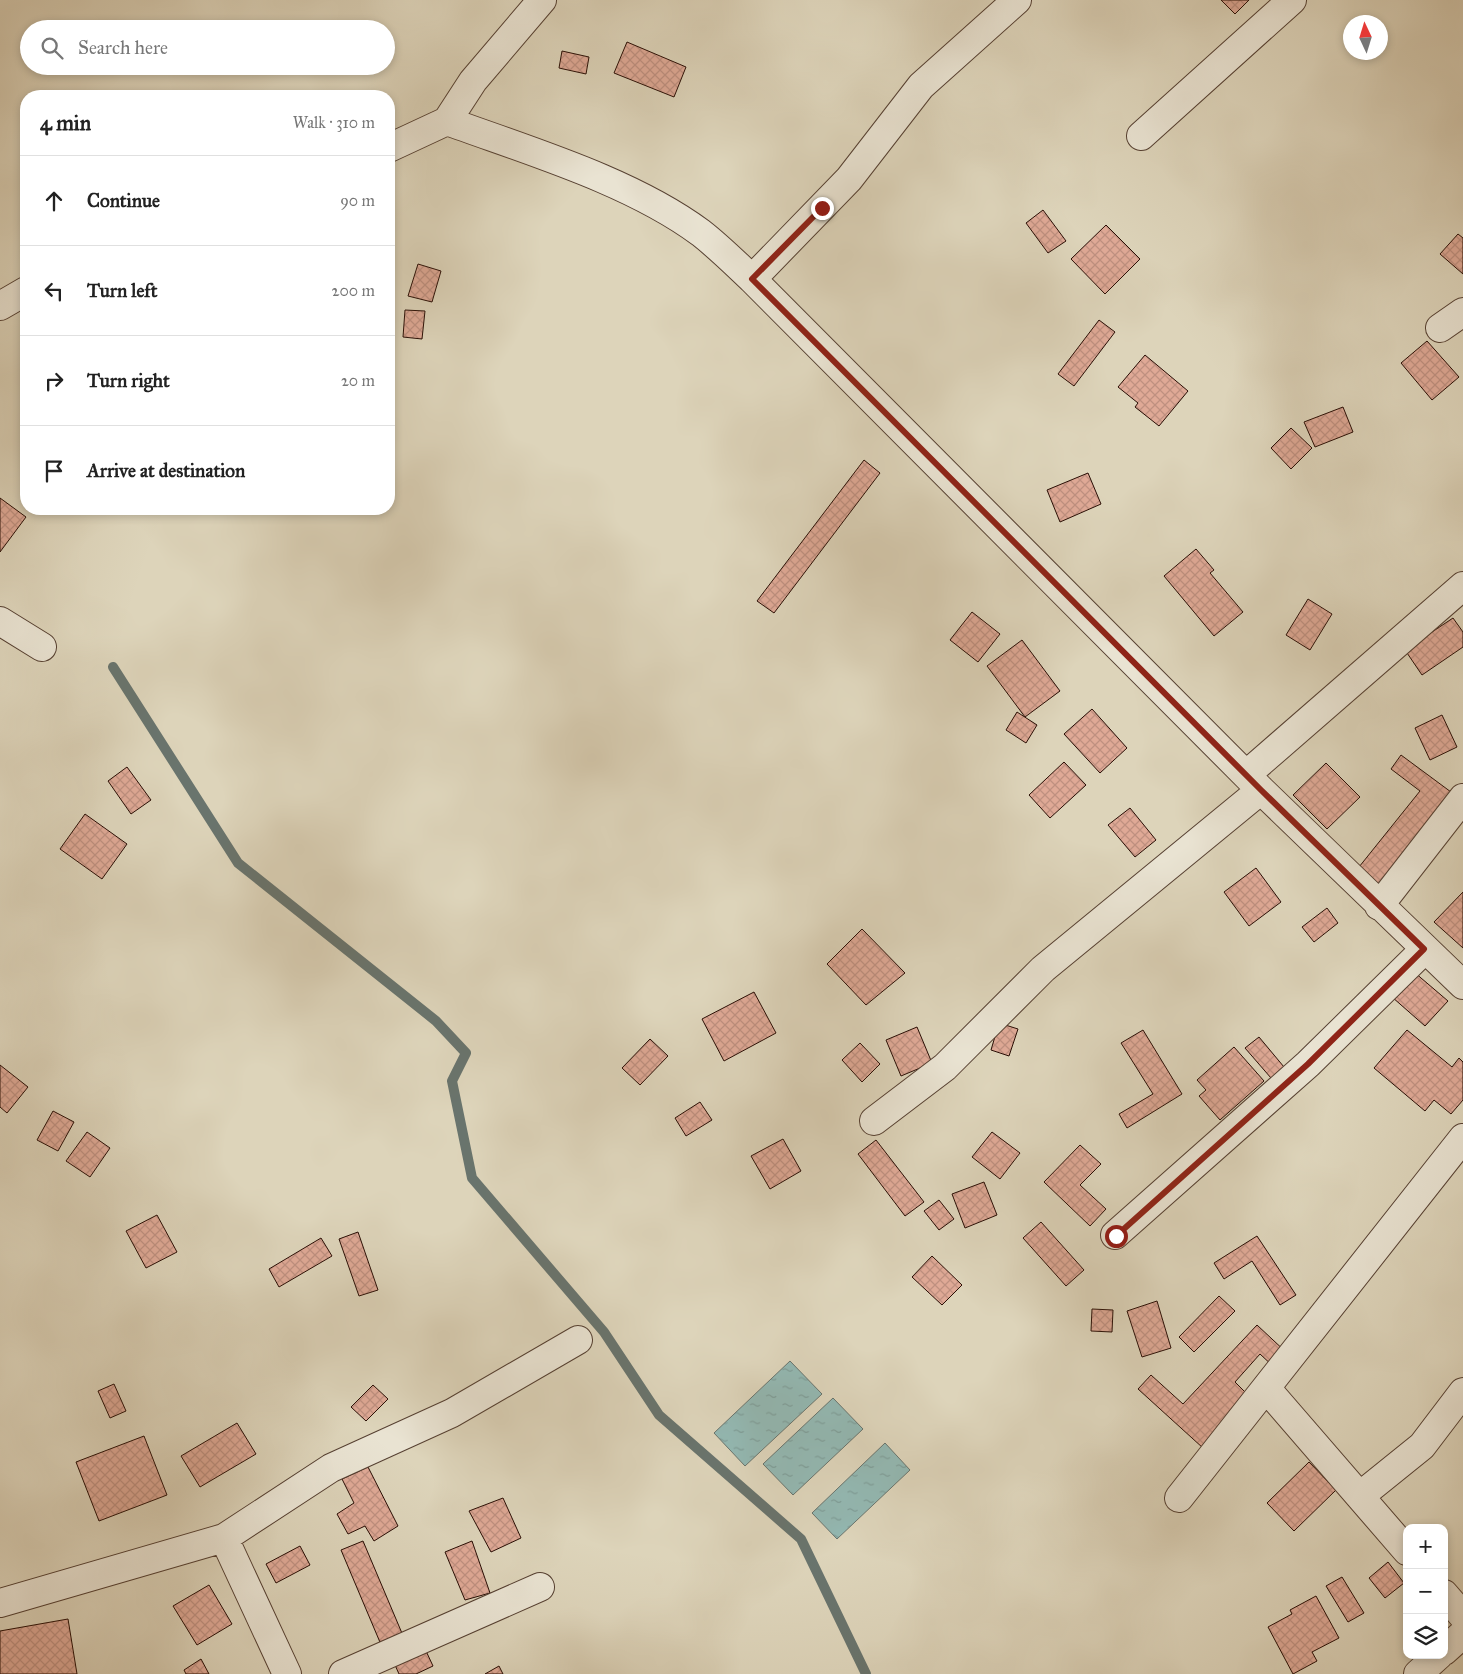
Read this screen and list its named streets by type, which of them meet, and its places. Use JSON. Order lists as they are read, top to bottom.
{
  "north": "top",
  "page": {
    "search": "Search here",
    "heading": ["4 min", "Walk · 310 m"],
    "list": [
      ["Continue", "90 m"],
      ["Turn left", "200 m"],
      ["Turn right", "20 m"],
      "Arrive at destination"
    ],
    "map_buttons": ["+", "−"]
  }
}
